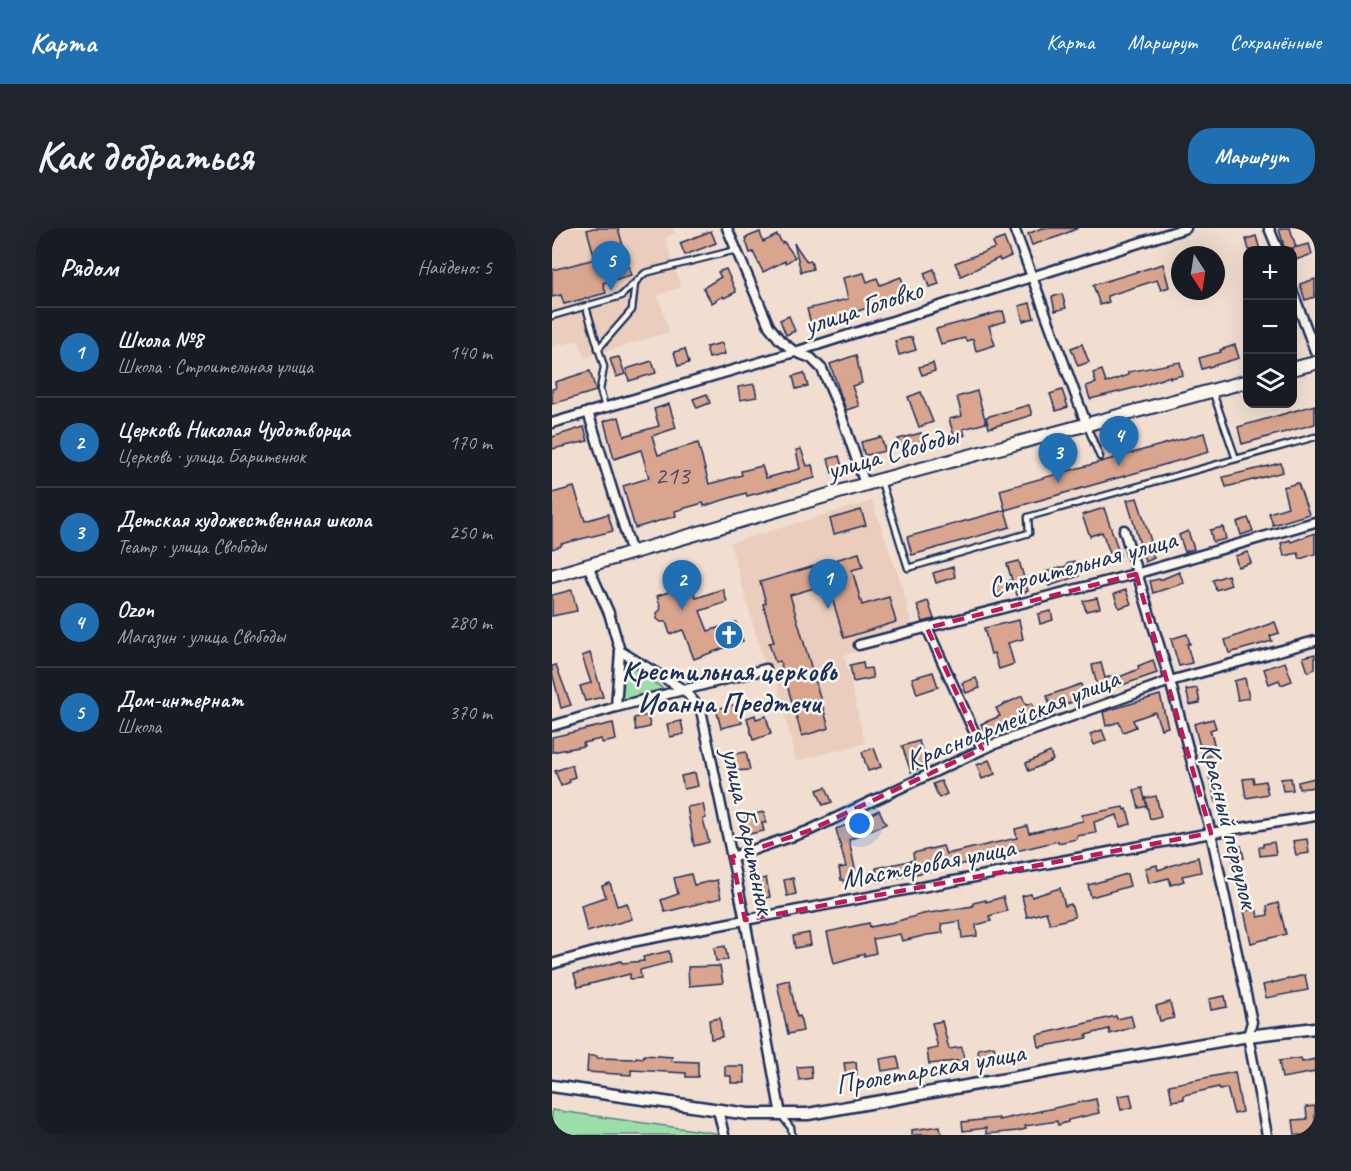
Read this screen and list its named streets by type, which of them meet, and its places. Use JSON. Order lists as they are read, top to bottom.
{
  "streets": {
    "main road": ["улица Свободы"],
    "street": [
      "улица Головко",
      "Строительная улица",
      "Красноармейская улица",
      "Красный переулок",
      "улица Баритенюк",
      "Мастеровая улица",
      "Пролетарская улица"
    ]
  },
  "crossings": [
    ["Строительная улица", "Красный переулок"],
    ["Красноармейская улица", "Красный переулок"],
    ["Красноармейская улица", "улица Баритенюк"],
    ["Красный переулок", "Мастеровая улица"],
    ["Красный переулок", "Пролетарская улица"],
    ["улица Баритенюк", "Мастеровая улица"],
    ["улица Баритенюк", "Пролетарская улица"]
  ],
  "places": {
    "church": ["Крестильная церковь Иоанна Предтечи"]
  },
  "house_numbers": ["213"],
  "north": "bottom",
  "page": {
    "header": "Карта",
    "nav": ["Карта", "Маршрут", "Сохранённые"],
    "buttons": "Маршрут",
    "title": "Как добраться",
    "heading": ["Рядом", "Найдено: 5"],
    "pins": [
      "5",
      "4",
      "3",
      "1",
      "2"
    ],
    "map_buttons": ["+", "−"],
    "list": [
      {
        "mark": "1",
        "name": "Школа №8",
        "note": "Школа · Строительная улица",
        "value": "140 m"
      },
      {
        "mark": "2",
        "name": "Церковь Николая Чудотворца",
        "note": "Церковь · улица Баритенюк",
        "value": "170 m"
      },
      {
        "mark": "3",
        "name": "Детская художественная школа",
        "note": "Театр · улица Свободы",
        "value": "250 m"
      },
      {
        "mark": "4",
        "name": "Ozon",
        "note": "Магазин · улица Свободы",
        "value": "280 m"
      },
      {
        "mark": "5",
        "name": "Дом-интернат",
        "note": "Школа",
        "value": "370 m"
      }
    ]
  }
}
